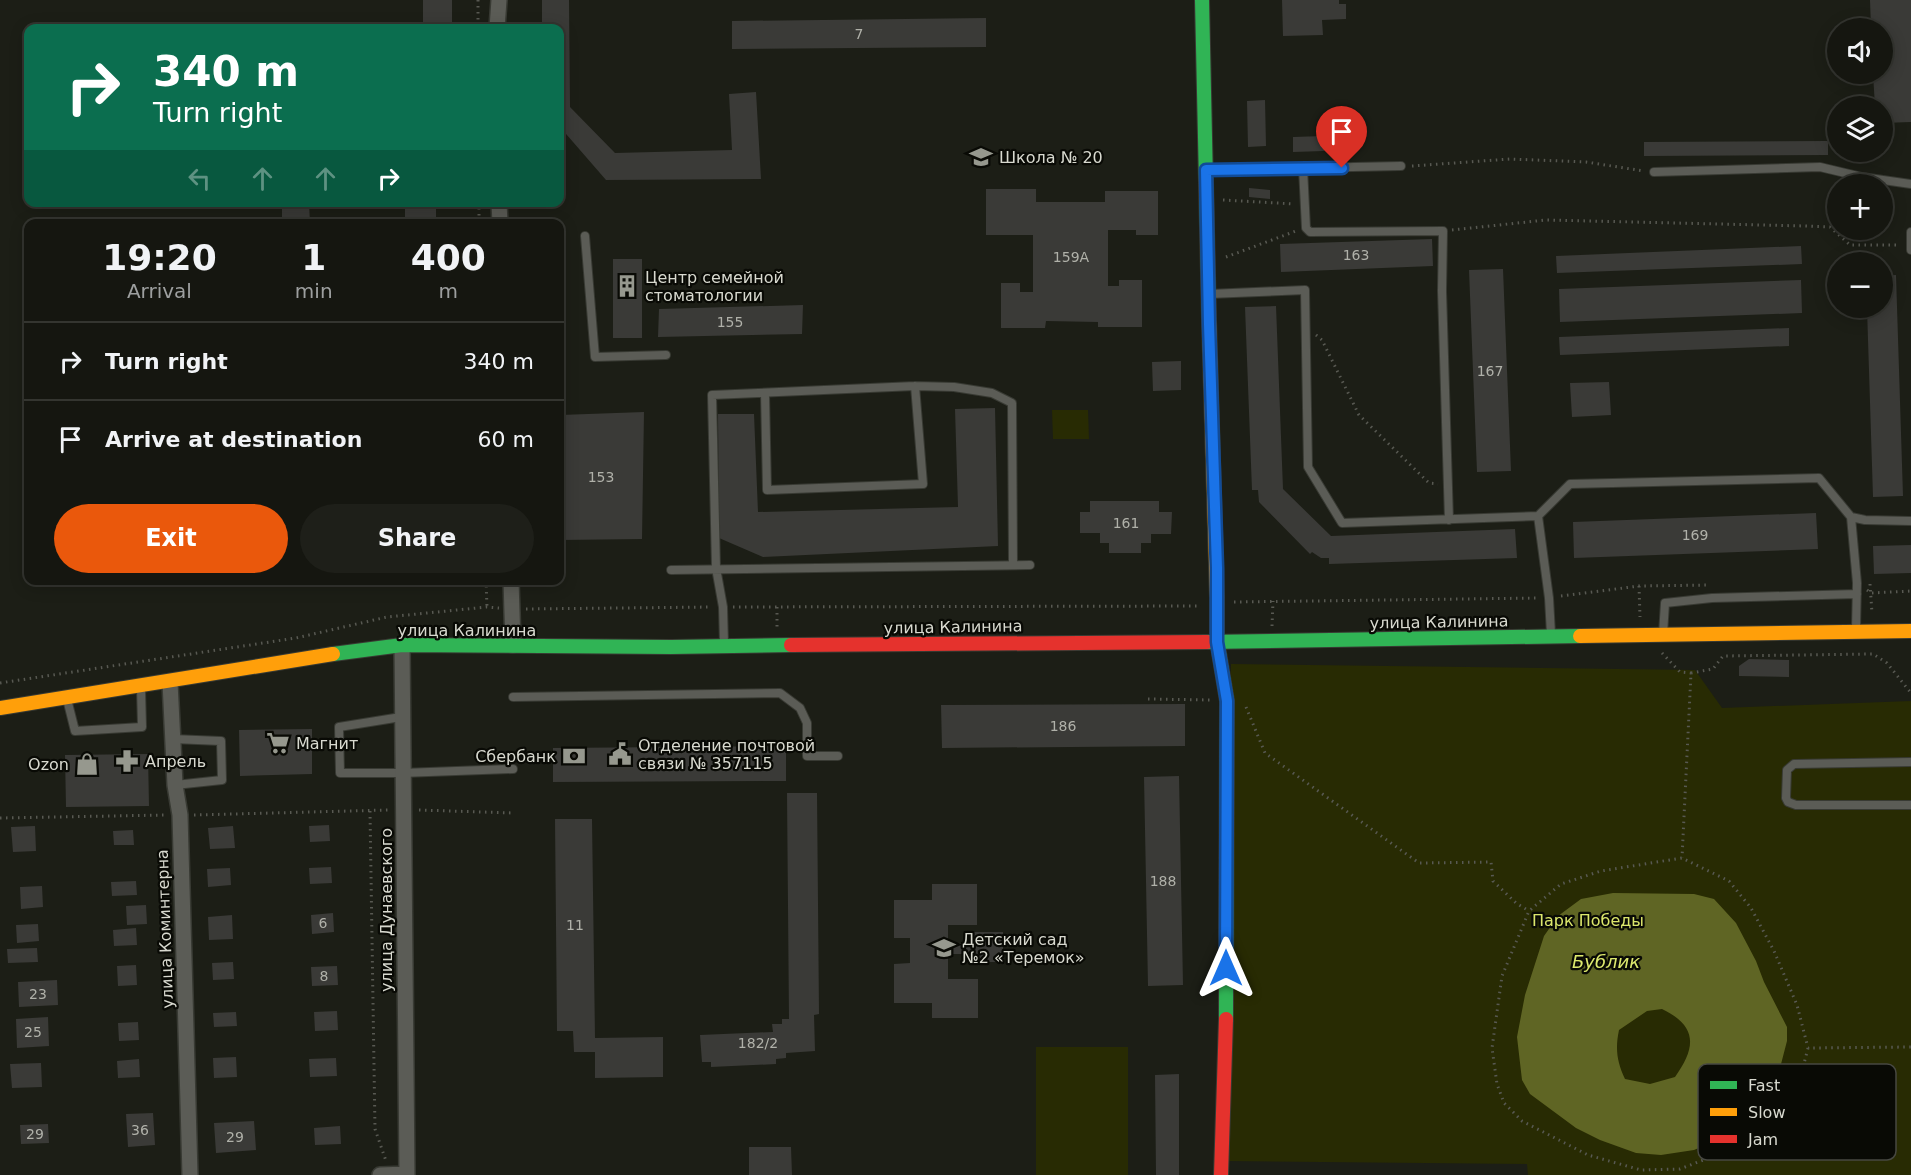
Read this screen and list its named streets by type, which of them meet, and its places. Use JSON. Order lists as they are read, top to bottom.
{
  "streets": {
    "main road": ["улица Калинина"],
    "street": ["улица Дунаевского", "улица Коминтерна"]
  },
  "crossings": [
    ["улица Калинина", "улица Дунаевского"],
    ["улица Калинина", "улица Коминтерна"]
  ],
  "water": ["Бублик"],
  "parks": ["Парк Победы"],
  "places": {
    "school or university": ["Школа № 20", "Детский сад №2 «Теремок»"],
    "building": ["Центр cемейной cтоматологии"],
    "supermarket": ["Магнит"],
    "public building": ["Отделение почтовой связи № 357115"],
    "bank": ["Сбербанк"],
    "pharmacy": ["Апрель"],
    "shop": ["Ozon"]
  },
  "house_numbers": [
    "7",
    "163",
    "159А",
    "155",
    "167",
    "153",
    "161",
    "169",
    "186",
    "188",
    "6",
    "11",
    "8",
    "23",
    "25",
    "182/2",
    "36",
    "29",
    "29"
  ],
  "legend": ["Fast", "Slow", "Jam"],
  "page": {
    "map_buttons": ["+", "−"],
    "turn": ["340 m", "Turn right"],
    "eta": [
      "19:20",
      "Arrival",
      "1",
      "min",
      "400",
      "m"
    ],
    "list": [
      {
        "name": "Turn right",
        "value": "340 m"
      },
      {
        "name": "Arrive at destination",
        "value": "60 m"
      }
    ],
    "buttons": ["Exit", "Share"]
  }
}
